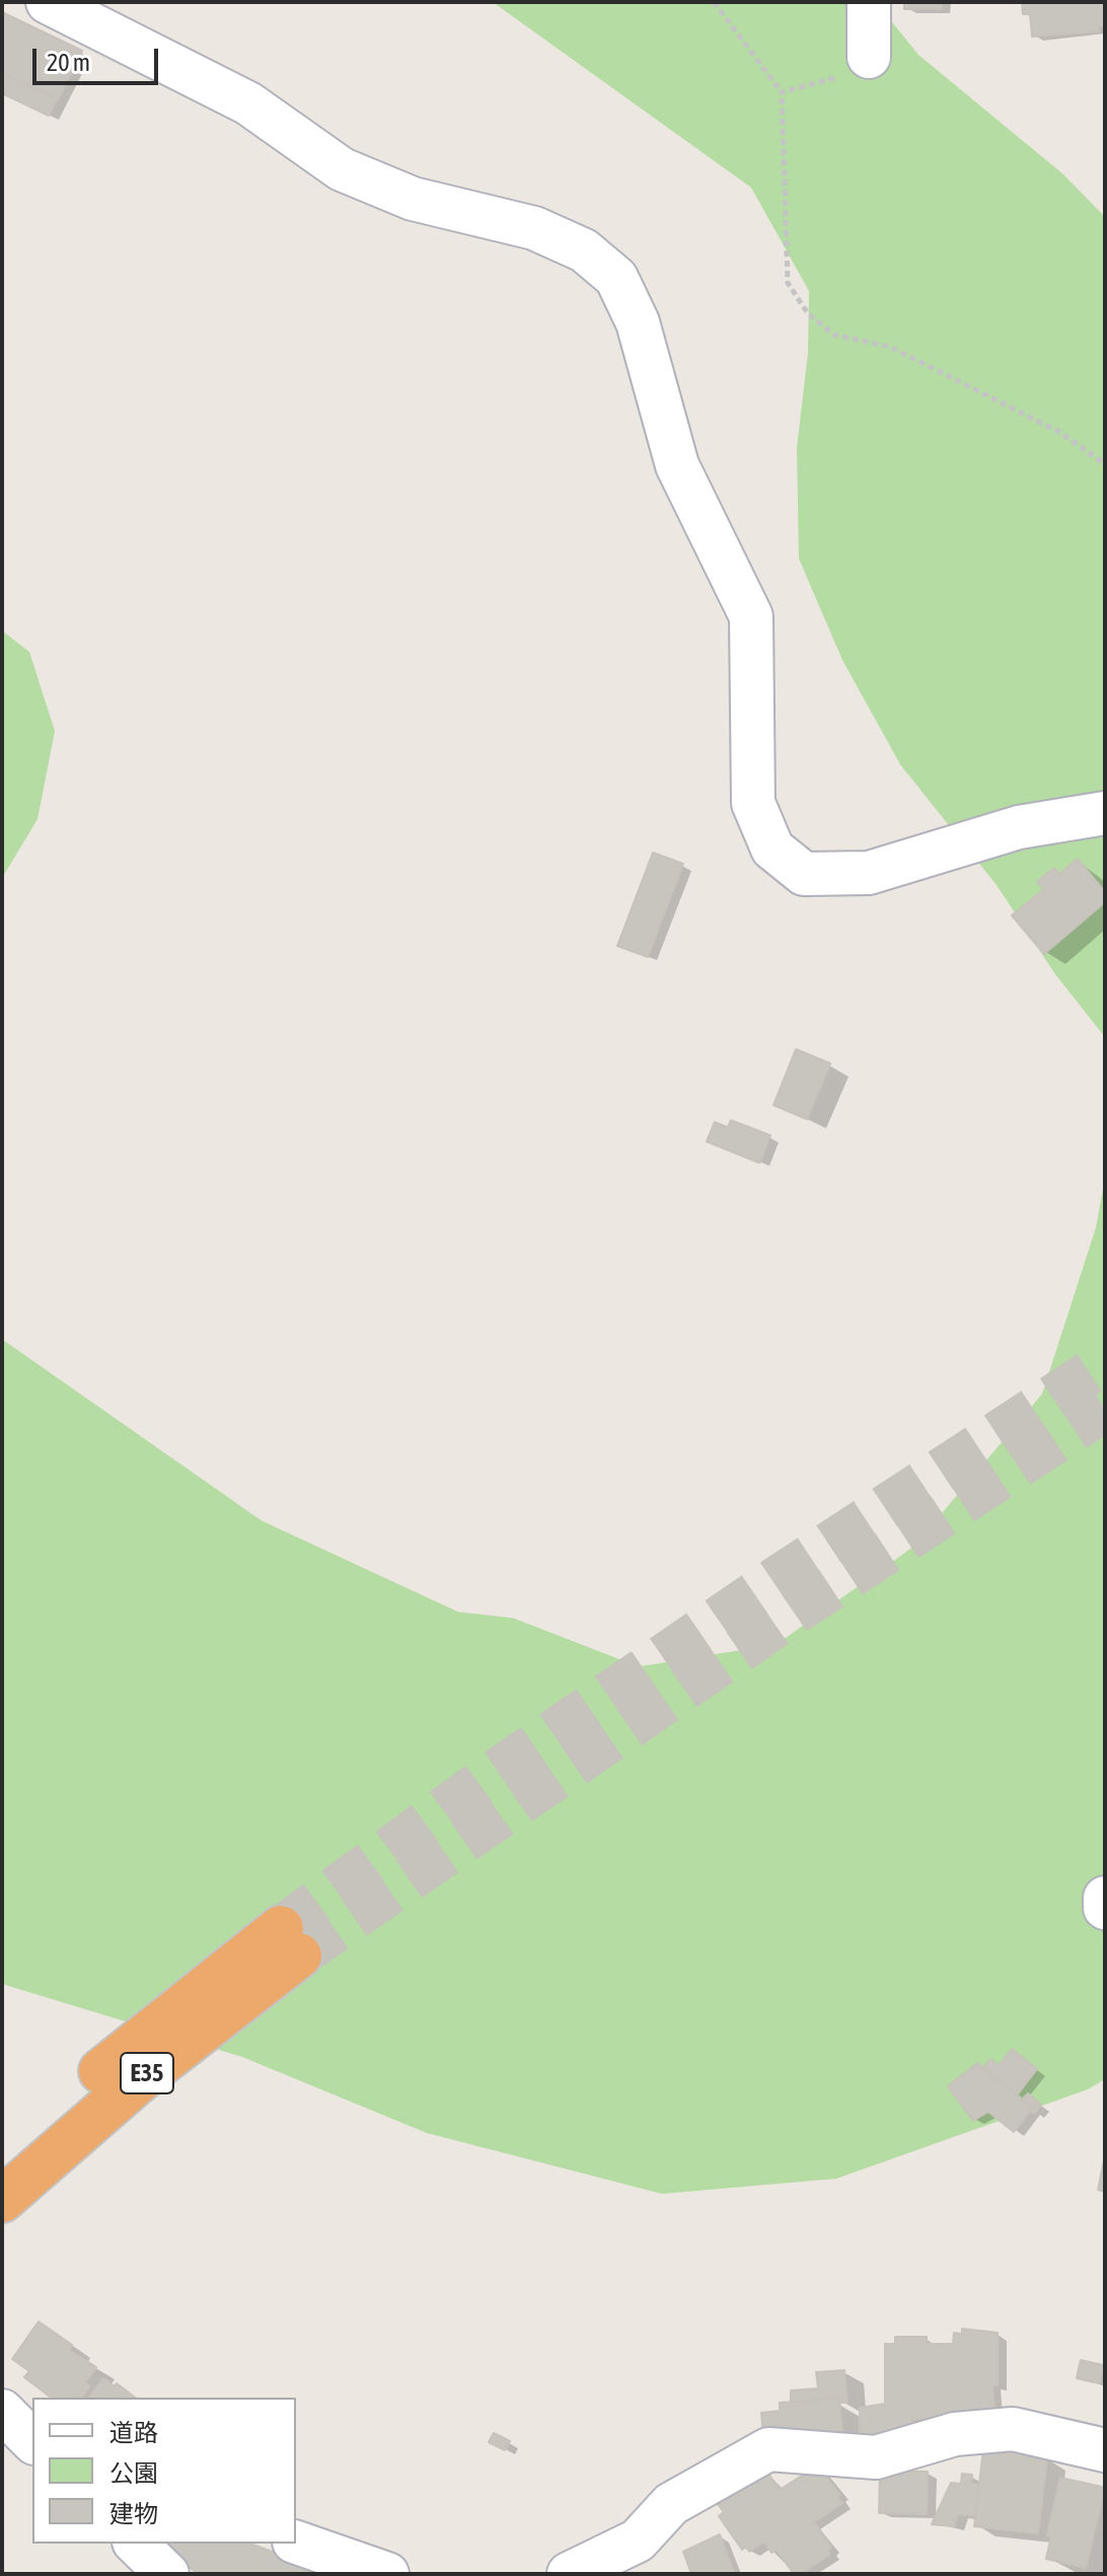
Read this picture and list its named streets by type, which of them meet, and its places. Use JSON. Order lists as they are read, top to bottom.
{
  "streets": {
    "highway": ["E35"]
  },
  "legend": ["道路", "公園", "建物"],
  "scale_bar": "20 m"
}
